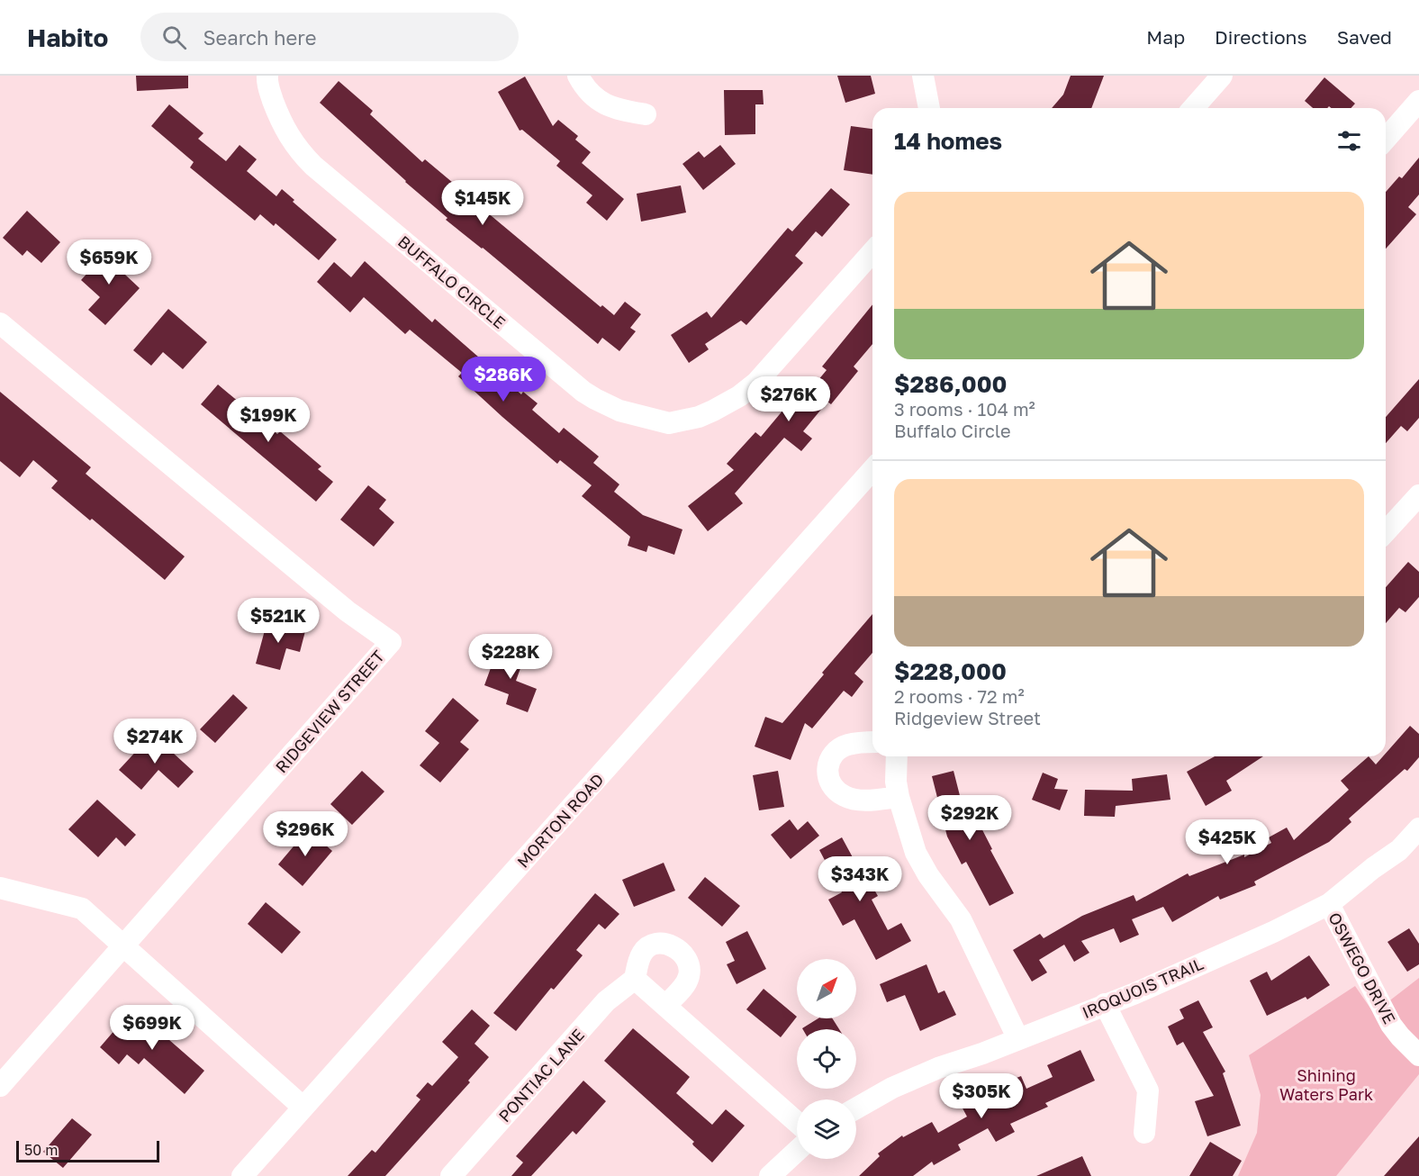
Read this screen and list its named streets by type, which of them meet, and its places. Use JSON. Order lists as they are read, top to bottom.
{
  "streets": {
    "street": [
      "BUFFALO CIRCLE",
      "RIDGEVIEW STREET",
      "MORTON ROAD",
      "OSWEGO DRIVE",
      "IROQUOIS TRAIL",
      "PONTIAC LANE"
    ]
  },
  "crossings": [
    ["OSWEGO DRIVE", "IROQUOIS TRAIL"]
  ],
  "parks": ["Shining Waters Park"],
  "scale_bar": "50 m",
  "north": "top right",
  "page": {
    "header": "Habito",
    "search": "Search here",
    "nav": ["Map", "Directions", "Saved"],
    "heading": "14 homes",
    "list": [
      {
        "name": "$286,000",
        "note": "3 rooms · 104 m² · Buffalo Circle"
      },
      {
        "name": "$228,000",
        "note": "2 rooms · 72 m² · Ridgeview Street"
      }
    ],
    "price": [
      "$145K",
      "$659K",
      "$286K",
      "$276K",
      "$199K",
      "$521K",
      "$228K",
      "$274K",
      "$292K",
      "$296K",
      "$425K",
      "$343K",
      "$699K",
      "$305K"
    ],
    "scale": "50 m"
  }
}
